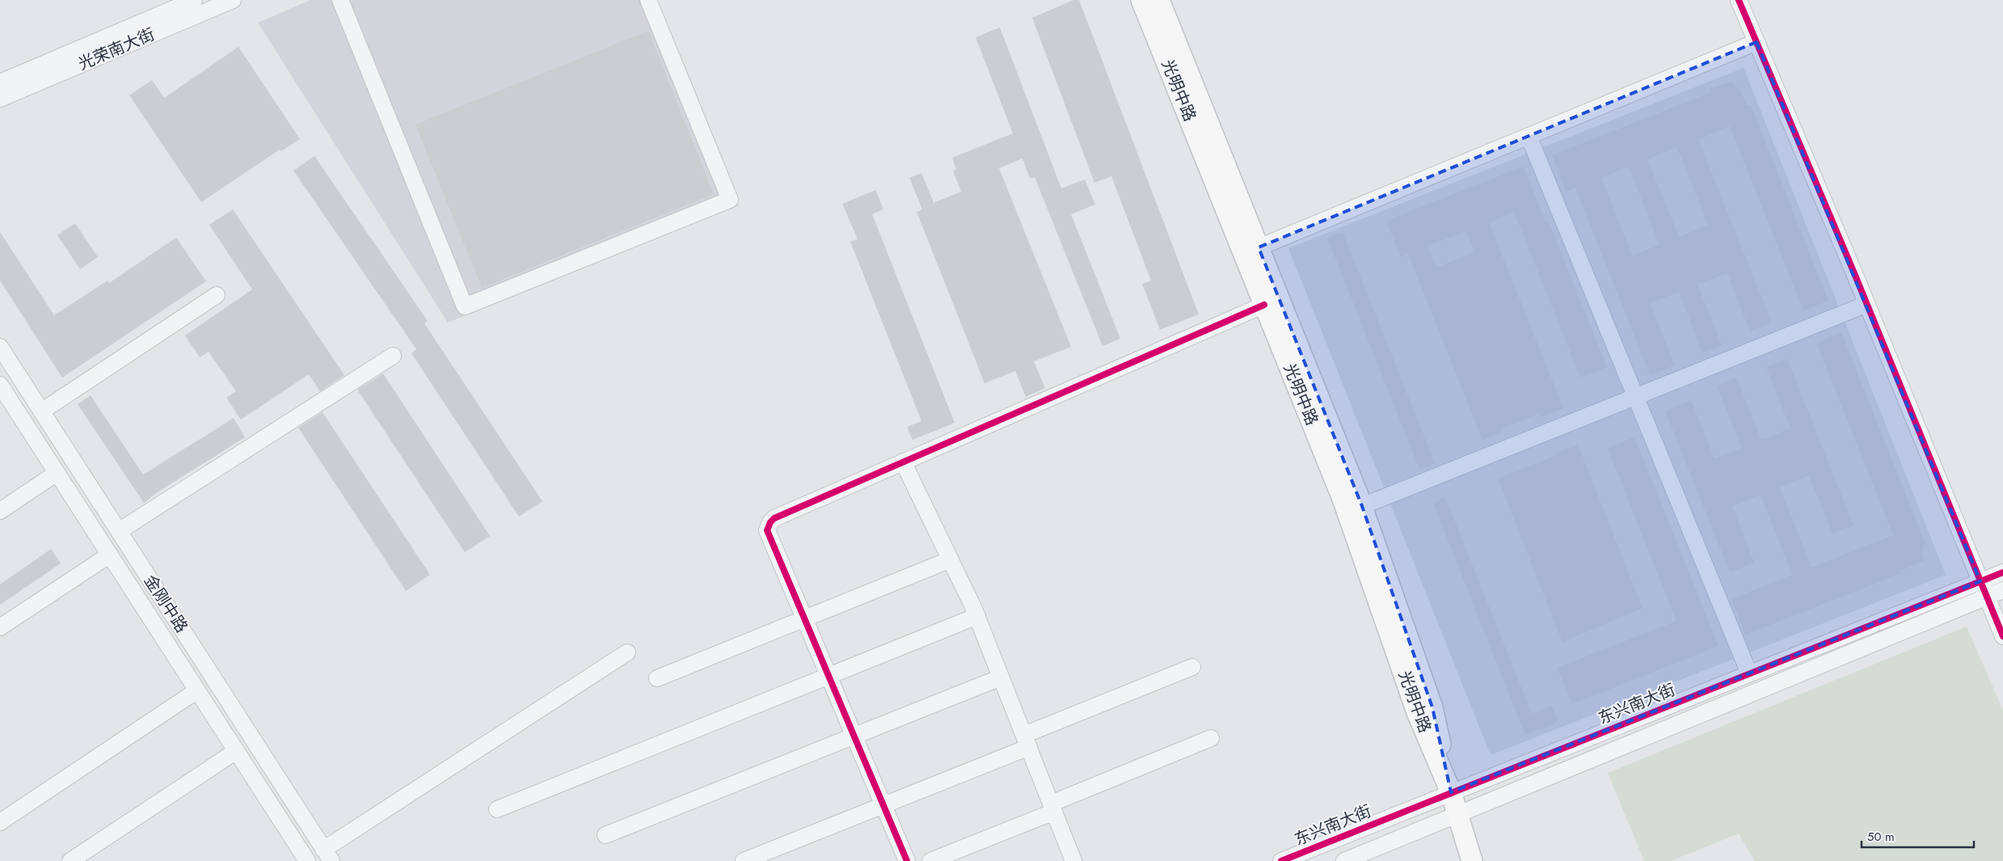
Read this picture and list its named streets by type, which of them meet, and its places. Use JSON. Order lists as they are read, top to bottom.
{
  "streets": {
    "main road": ["光明中路"],
    "street": ["光荣南大街", "金刚中路", "东兴南大街"]
  },
  "crossings": [
    ["光明中路", "东兴南大街"]
  ],
  "scale_bar": "50 m"
}
